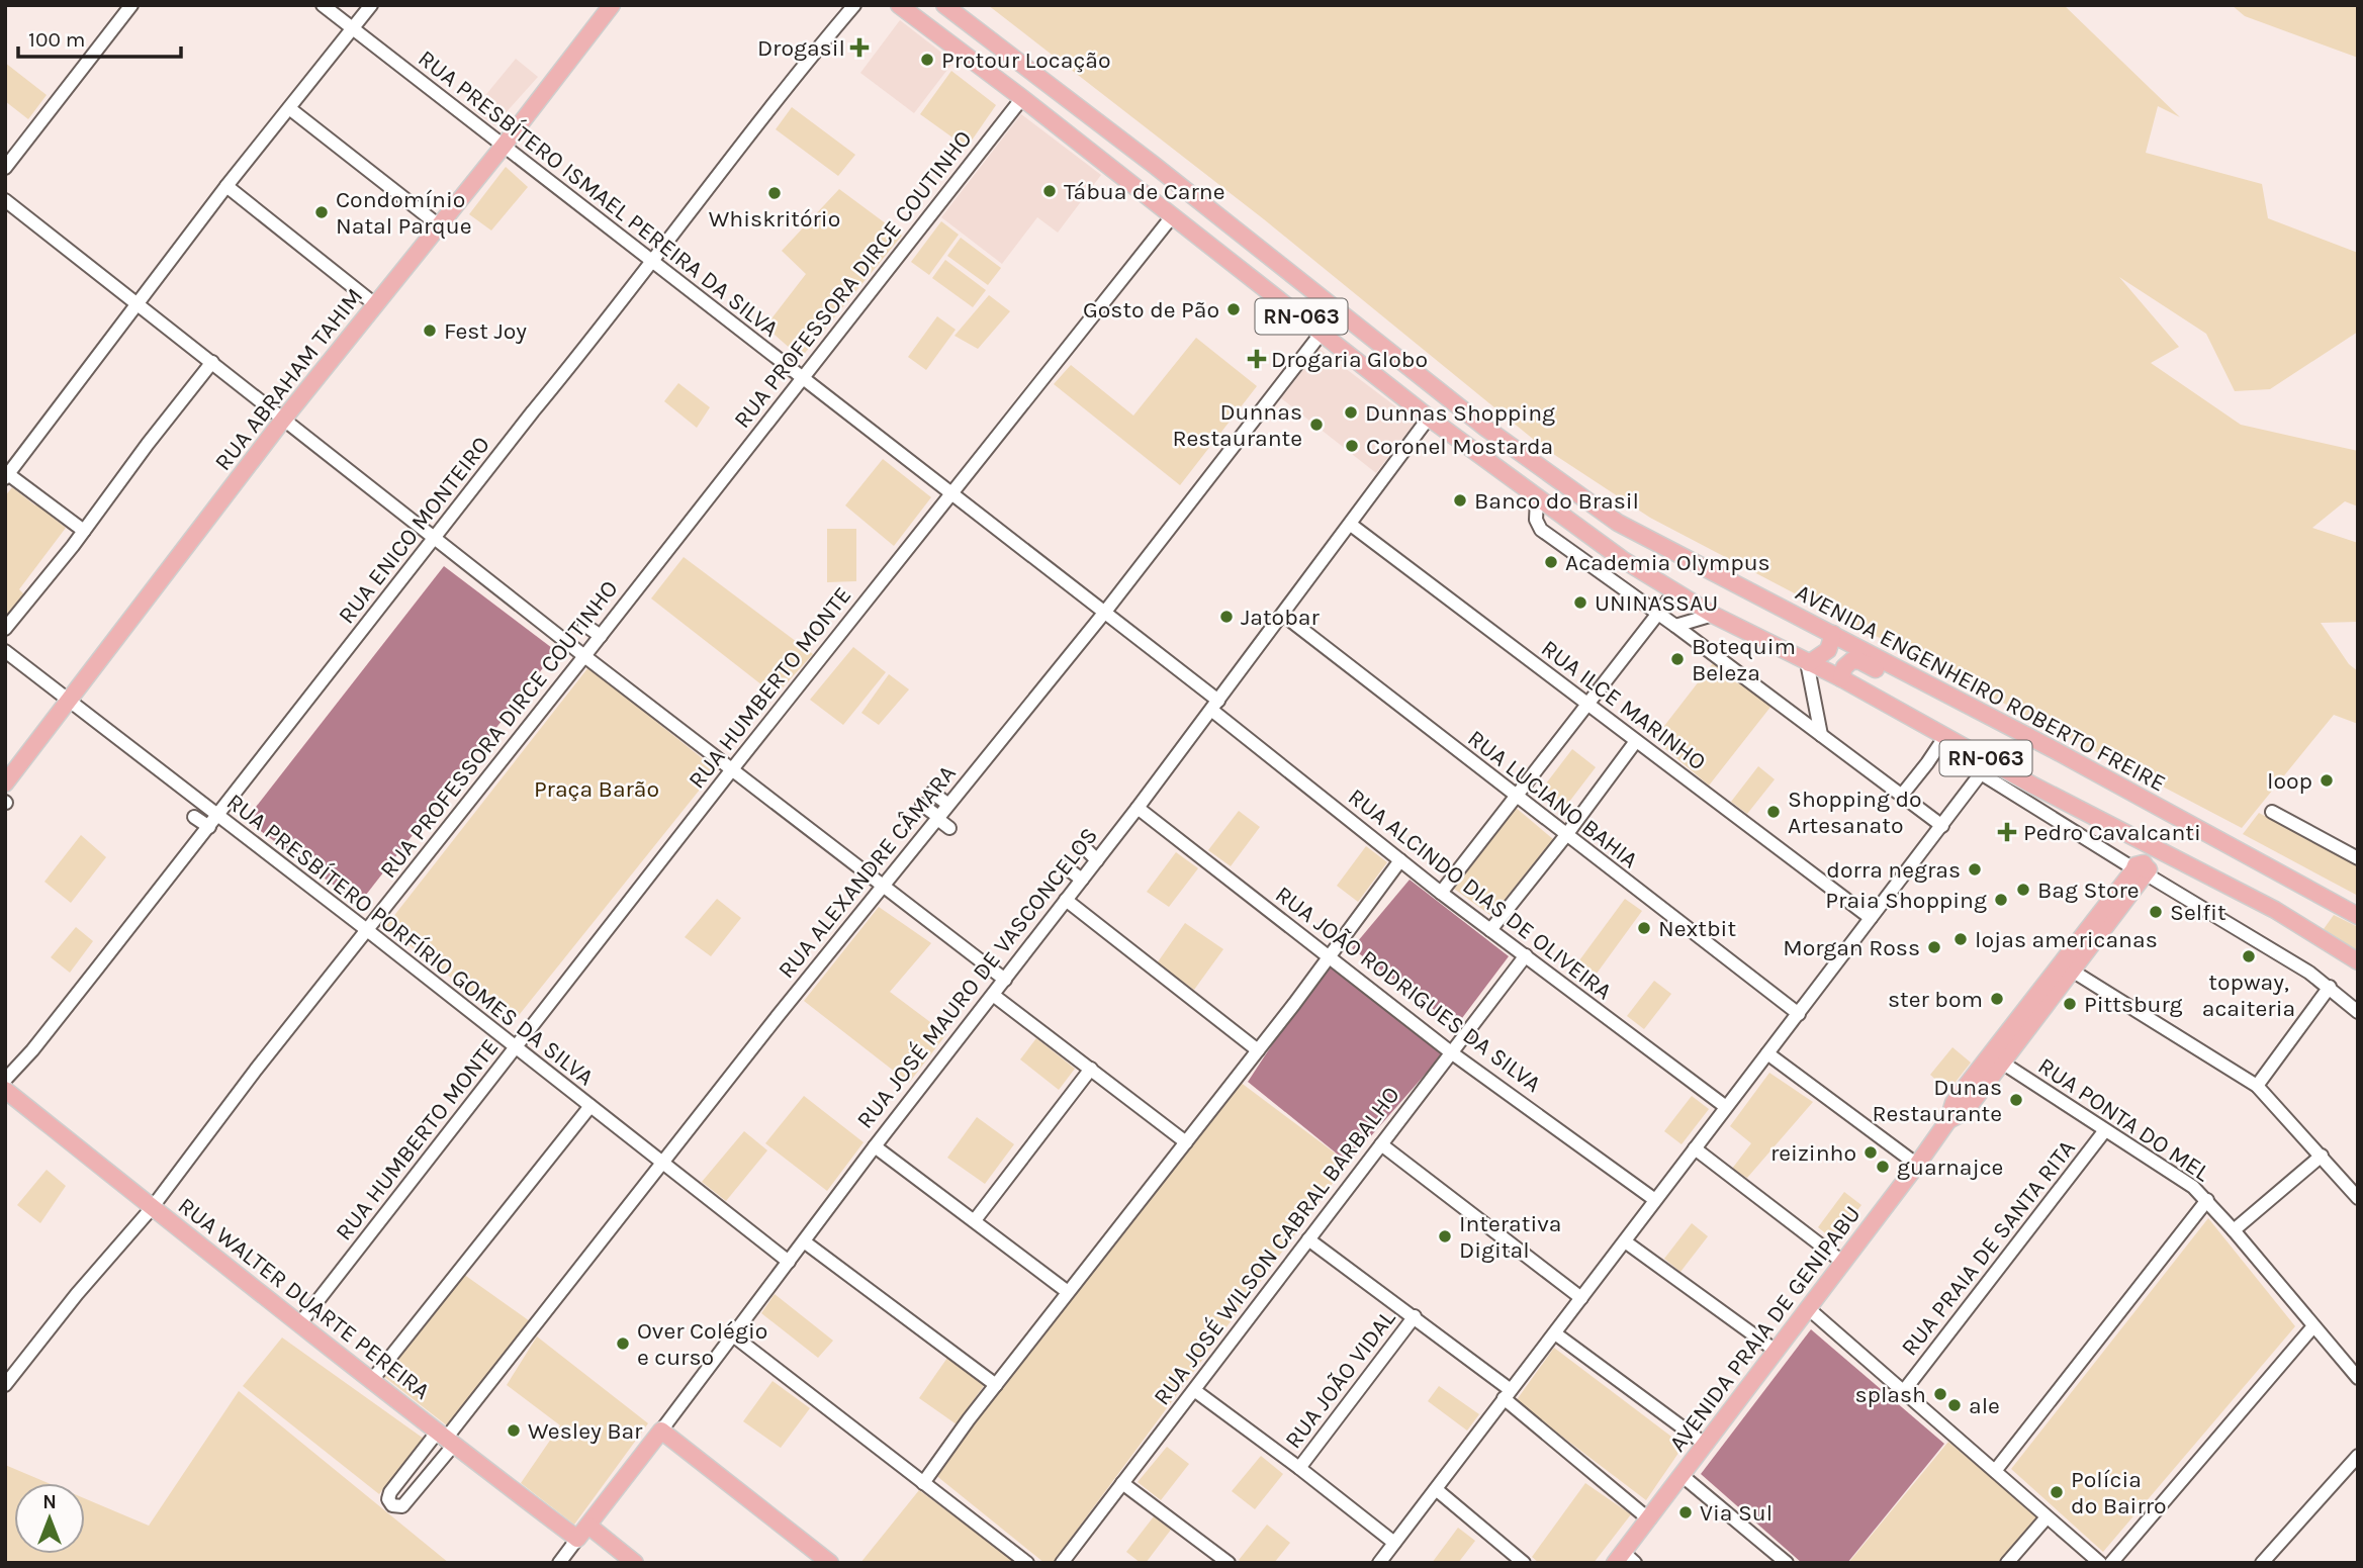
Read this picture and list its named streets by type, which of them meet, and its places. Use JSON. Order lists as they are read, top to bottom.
{
  "streets": {
    "main road": [
      "RN-063",
      "RUA ABRAHAM TAHIM",
      "AVENIDA ENGENHEIRO ROBERTO FREIRE",
      "RUA JOSÉ MAURO DE VASCONCELOS",
      "RUA WALTER DUARTE PEREIRA",
      "AVENIDA PRAIA DE GENIPABU"
    ],
    "street": [
      "RUA PRESBÍTERO ISMAEL PEREIRA DA SILVA",
      "RUA PROFESSORA DIRCE COUTINHO",
      "RUA ENICO MONTEIRO",
      "RUA HUMBERTO MONTE",
      "RUA ILCE MARINHO",
      "RUA LUCIANO BAHIA",
      "RUA ALEXANDRE CÂMARA",
      "RUA ALCINDO DIAS DE OLIVEIRA",
      "RUA PRESBÍTERO PORFÍRIO GOMES DA SILVA",
      "RUA JOÃO RODRIGUES DA SILVA",
      "RUA PONTA DO MEL",
      "RUA JOSÉ WILSON CABRAL BARBALHO",
      "RUA PRAIA DE SANTA RITA",
      "RUA JOÃO VIDAL"
    ]
  },
  "crossings": [
    ["RUA PRESBÍTERO ISMAEL PEREIRA DA SILVA", "RUA PROFESSORA DIRCE COUTINHO"],
    ["RUA PRESBÍTERO ISMAEL PEREIRA DA SILVA", "RUA ABRAHAM TAHIM"],
    ["RUA PRESBÍTERO ISMAEL PEREIRA DA SILVA", "RUA ENICO MONTEIRO"],
    ["RUA PRESBÍTERO ISMAEL PEREIRA DA SILVA", "RUA HUMBERTO MONTE"],
    ["RUA PRESBÍTERO ISMAEL PEREIRA DA SILVA", "RUA ALEXANDRE CÂMARA"],
    ["RUA PRESBÍTERO ISMAEL PEREIRA DA SILVA", "RUA ALCINDO DIAS DE OLIVEIRA"],
    ["RUA PRESBÍTERO ISMAEL PEREIRA DA SILVA", "RUA JOSÉ MAURO DE VASCONCELOS"],
    ["RUA PROFESSORA DIRCE COUTINHO", "RN-063"],
    ["RUA PROFESSORA DIRCE COUTINHO", "RUA PRESBÍTERO PORFÍRIO GOMES DA SILVA"],
    ["RUA PROFESSORA DIRCE COUTINHO", "RUA WALTER DUARTE PEREIRA"],
    ["RN-063", "RUA HUMBERTO MONTE"],
    ["RN-063", "RUA ALEXANDRE CÂMARA"],
    ["RN-063", "RUA JOSÉ MAURO DE VASCONCELOS"],
    ["RN-063", "AVENIDA PRAIA DE GENIPABU"],
    ["RUA ABRAHAM TAHIM", "RUA PRESBÍTERO PORFÍRIO GOMES DA SILVA"],
    ["RUA ENICO MONTEIRO", "RUA PRESBÍTERO PORFÍRIO GOMES DA SILVA"],
    ["RUA HUMBERTO MONTE", "RUA PRESBÍTERO PORFÍRIO GOMES DA SILVA"],
    ["RUA HUMBERTO MONTE", "RUA WALTER DUARTE PEREIRA"],
    ["RUA ILCE MARINHO", "RUA JOSÉ MAURO DE VASCONCELOS"],
    ["RUA LUCIANO BAHIA", "RUA JOSÉ MAURO DE VASCONCELOS"],
    ["RUA ALEXANDRE CÂMARA", "RUA PRESBÍTERO PORFÍRIO GOMES DA SILVA"],
    ["RUA ALEXANDRE CÂMARA", "RUA WALTER DUARTE PEREIRA"],
    ["RUA ALCINDO DIAS DE OLIVEIRA", "RUA JOSÉ MAURO DE VASCONCELOS"],
    ["RUA ALCINDO DIAS DE OLIVEIRA", "RUA JOSÉ WILSON CABRAL BARBALHO"],
    ["RUA PRESBÍTERO PORFÍRIO GOMES DA SILVA", "RUA JOSÉ MAURO DE VASCONCELOS"],
    ["RUA JOSÉ MAURO DE VASCONCELOS", "RUA JOÃO RODRIGUES DA SILVA"],
    ["RUA JOSÉ MAURO DE VASCONCELOS", "RUA WALTER DUARTE PEREIRA"],
    ["RUA JOÃO RODRIGUES DA SILVA", "RUA JOSÉ WILSON CABRAL BARBALHO"],
    ["RUA PONTA DO MEL", "RUA PRAIA DE SANTA RITA"],
    ["RUA PONTA DO MEL", "AVENIDA PRAIA DE GENIPABU"]
  ],
  "parks": ["Praça Barão"],
  "places": {
    "health": ["Drogasil", "Drogaria Globo", "Pedro Cavalcanti"],
    "other": [
      "Protour Locação",
      "Tábua de Carne",
      "Whiskritório",
      "Condomínio Natal Parque",
      "Gosto de Pão",
      "Fest Joy",
      "Dunnas Shopping",
      "Dunnas Restaurante",
      "Coronel Mostarda",
      "Banco do Brasil",
      "Academia Olympus",
      "UNINASSAU",
      "Jatobar",
      "Botequim Beleza",
      "loop",
      "Shopping do Artesanato",
      "dorra negras",
      "Bag Store",
      "Praia Shopping",
      "Selfit",
      "Nextbit",
      "lojas americanas",
      "Morgan Ross",
      "topway, acaiteria",
      "ster bom",
      "Pittsburg",
      "Dunas Restaurante",
      "reizinho",
      "guarnajce",
      "Interativa Digital",
      "Over Colégio e curso",
      "splash",
      "ale",
      "Wesley Bar",
      "Polícia do Bairro",
      "Via Sul"
    ]
  },
  "scale_bar": "100 m",
  "north": "top"
}
